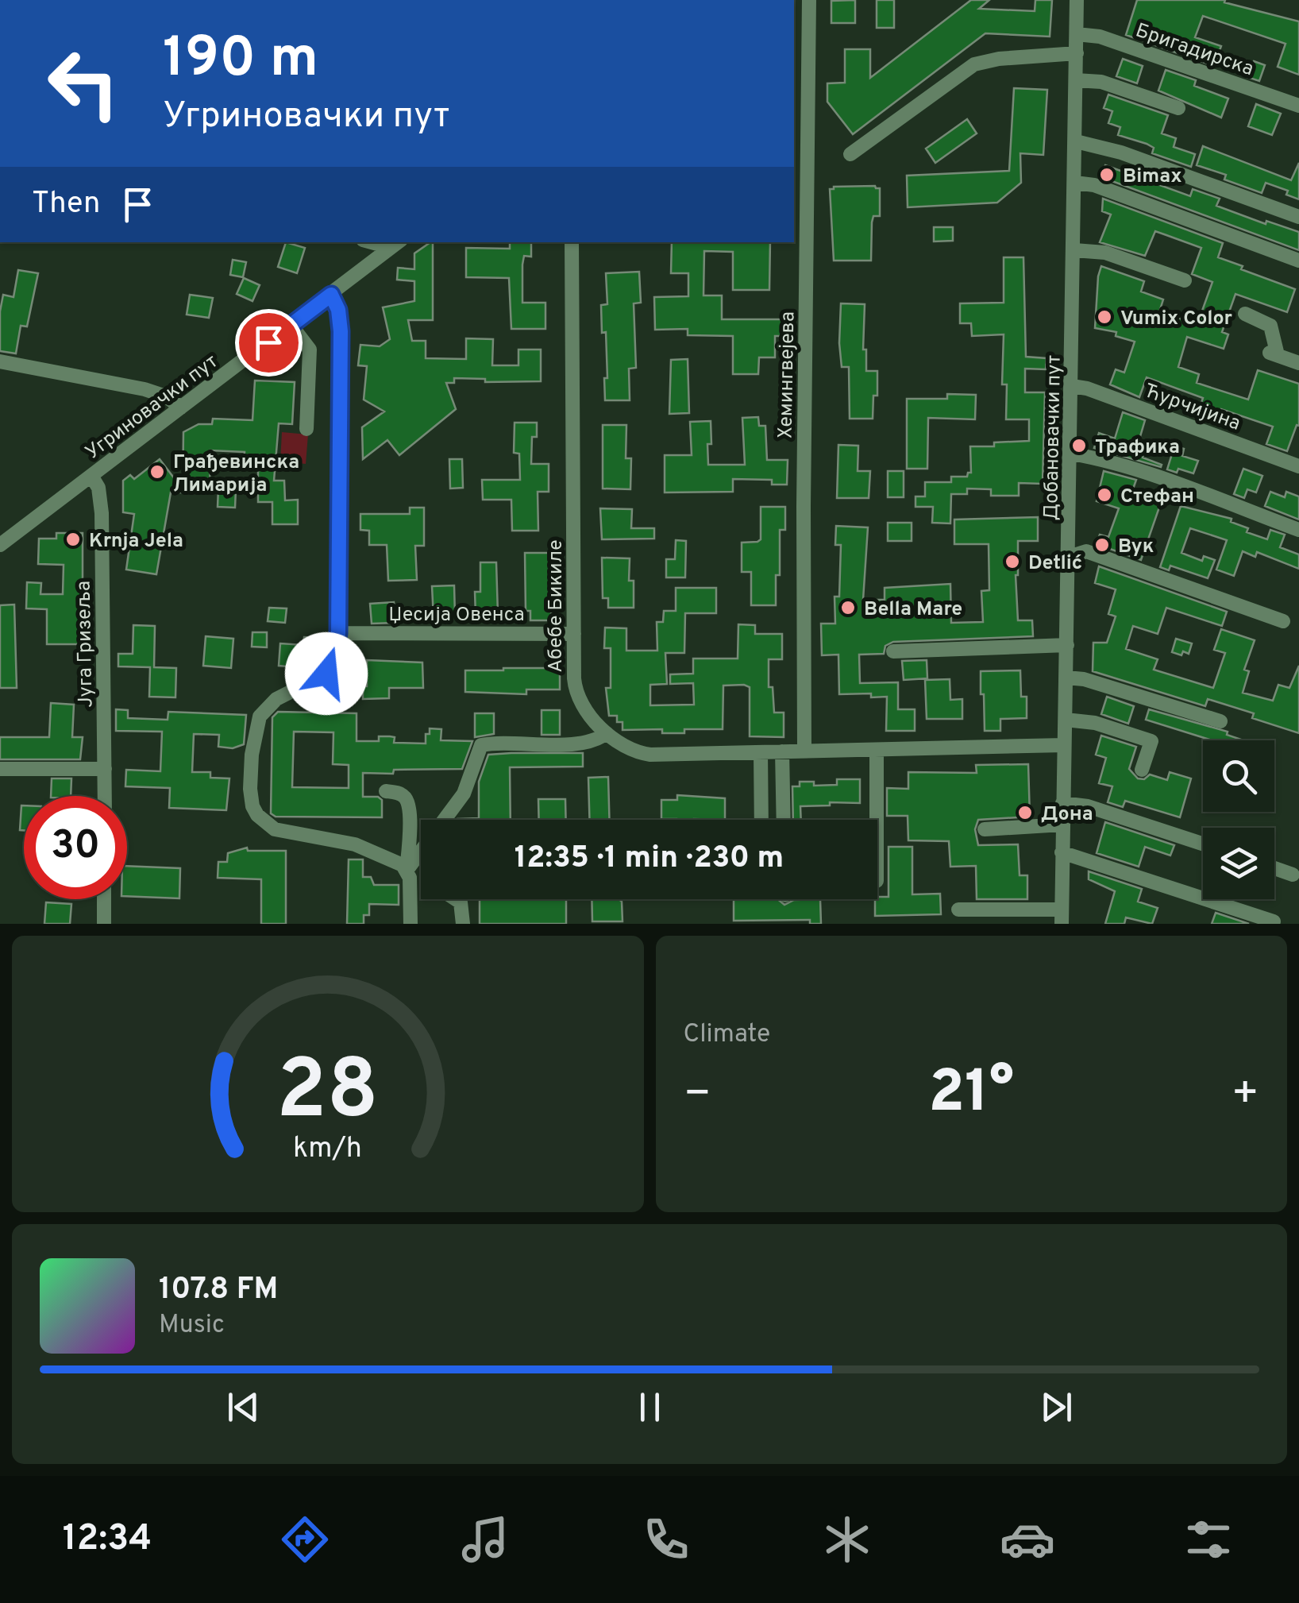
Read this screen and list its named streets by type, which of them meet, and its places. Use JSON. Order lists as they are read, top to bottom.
{
  "streets": {
    "street": [
      "Бригадирска",
      "Хемингвејева",
      "Угриновачки пут",
      "Ћурчијина",
      "Добановачки пут",
      "Абебе Бикиле",
      "Џесија Овенса",
      "Југа Гризеља"
    ]
  },
  "crossings": [
    ["Бригадирска", "Добановачки пут"],
    ["Хемингвејева", "Абебе Бикиле"],
    ["Угриновачки пут", "Југа Гризеља"],
    ["Ћурчијина", "Добановачки пут"],
    ["Добановачки пут", "Абебе Бикиле"],
    ["Абебе Бикиле", "Џесија Овенса"]
  ],
  "places": [
    "Bimax",
    "Vumix Color",
    "Трафика",
    "Грађевинска Лимарија",
    "Стефан",
    "Krnja Jela",
    "Вук",
    "Detlić",
    "Bella Mare",
    "Дона"
  ],
  "page": {
    "turn": ["190 m", "Угриновачки пут"],
    "then": "Then",
    "limit": "30",
    "trip": "12:35 · 1 min · 230 m",
    "tile": "Climate",
    "heat": ["−", "21°", "+"],
    "song": ["107.8 FM", "Music"],
    "tabs": "12:34",
    "gauge": ["28", "km/h"]
  }
}
